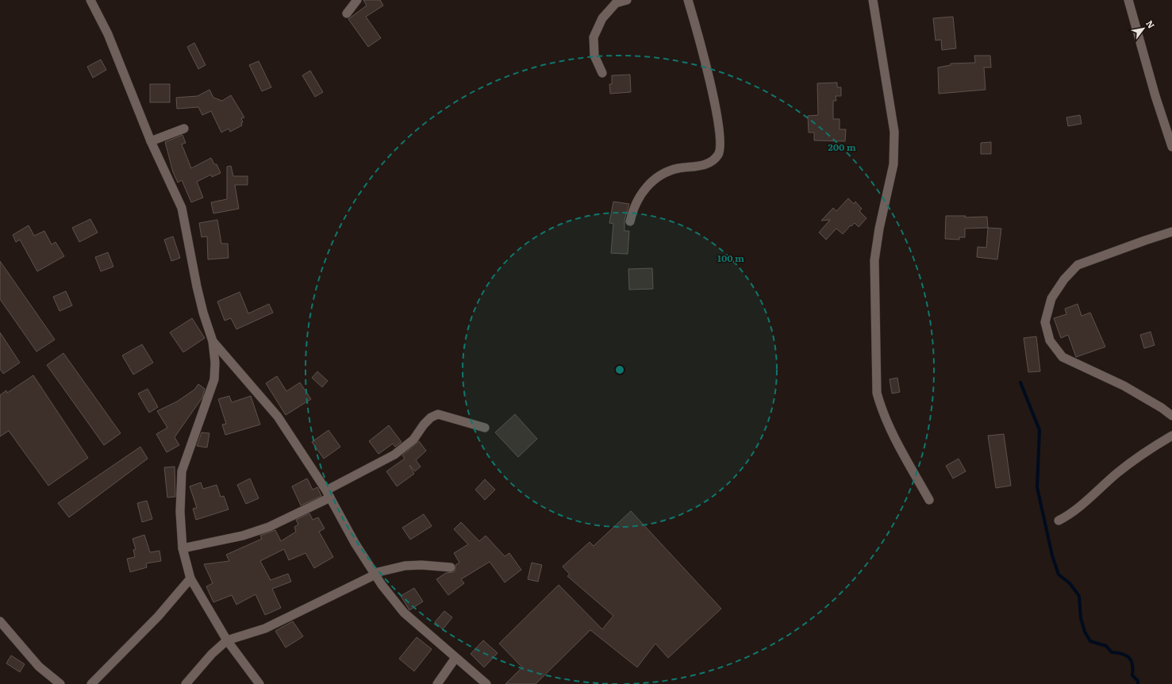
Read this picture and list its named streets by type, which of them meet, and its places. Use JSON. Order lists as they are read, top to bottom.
{
  "north": "top right",
  "rings": ["200 m", "100 m"]
}
